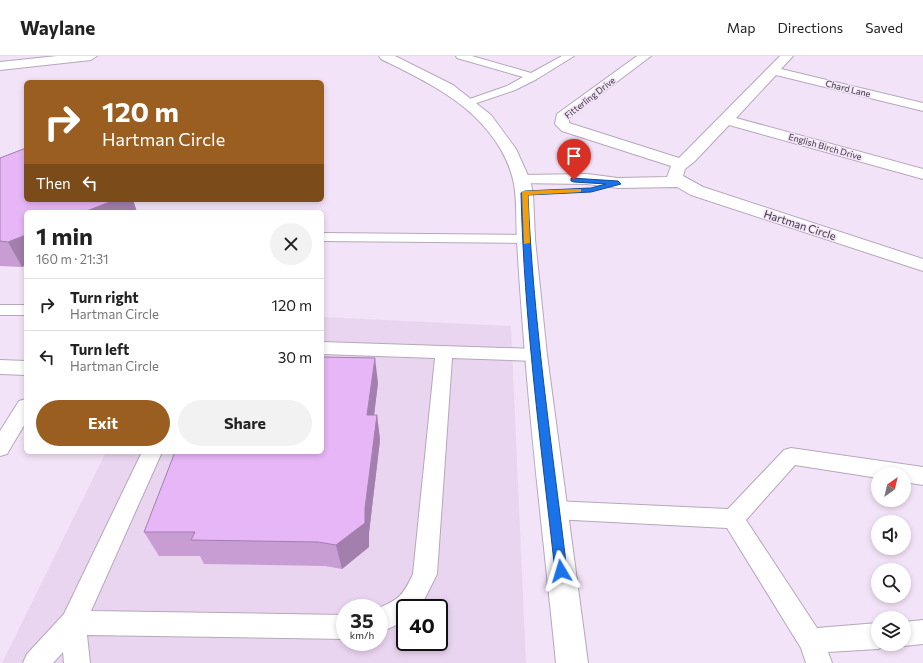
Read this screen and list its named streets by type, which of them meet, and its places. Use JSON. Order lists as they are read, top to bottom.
{
  "streets": {
    "street": [
      "Chard Lane",
      "Fitterling Drive",
      "English Birch Drive",
      "Hartman Circle"
    ]
  },
  "crossings": [
    ["Fitterling Drive", "Hartman Circle"]
  ],
  "north": "top right",
  "page": {
    "header": "Waylane",
    "nav": ["Map", "Directions", "Saved"],
    "turn": ["120 m", "Hartman Circle"],
    "then": "Then",
    "heading": ["1 min", "160 m · 21:31"],
    "list": [
      {
        "name": "Turn right",
        "note": "Hartman Circle",
        "value": "120 m"
      },
      {
        "name": "Turn left",
        "note": "Hartman Circle",
        "value": "30 m"
      }
    ],
    "buttons": ["Exit", "Share"],
    "speed": "35 km/h",
    "limit": "40"
  }
}
